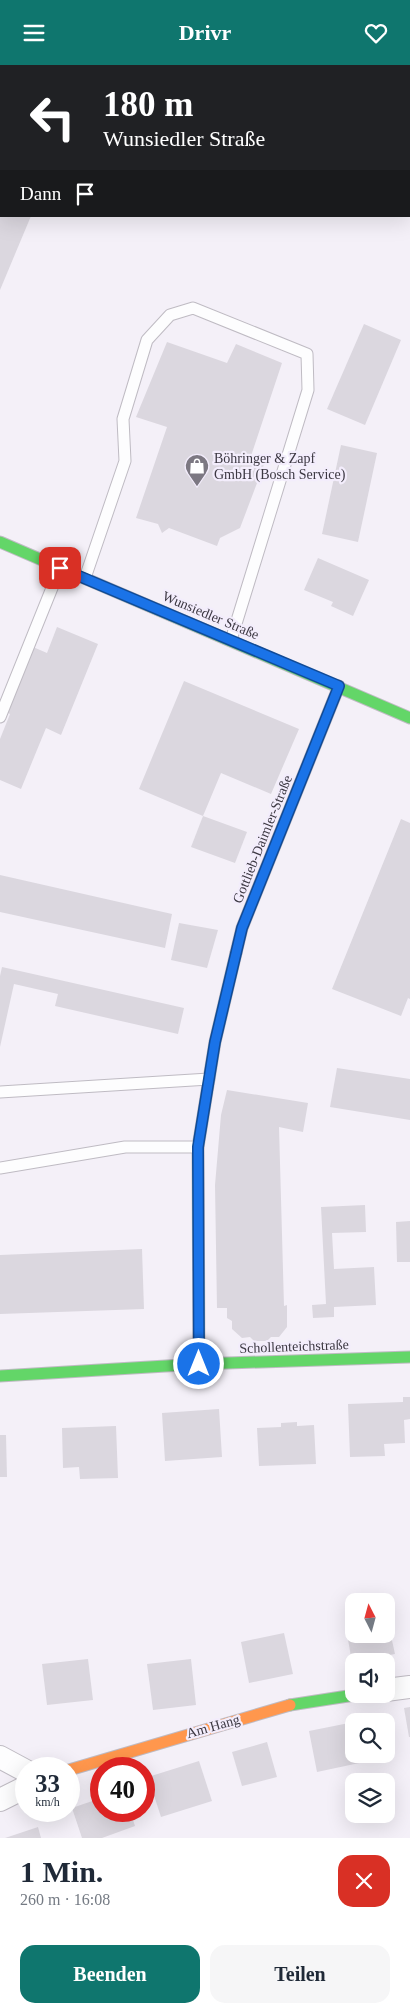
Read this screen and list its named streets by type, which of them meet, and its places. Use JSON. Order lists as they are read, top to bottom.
{
  "streets": {
    "street": [
      "Wunsiedler Straße",
      "Gottlieb-Daimler-Straße",
      "Schollenteichstraße",
      "Am Hang"
    ]
  },
  "crossings": [
    ["Wunsiedler Straße", "Gottlieb-Daimler-Straße"],
    ["Gottlieb-Daimler-Straße", "Schollenteichstraße"]
  ],
  "places": {
    "shop": ["Böhringer & Zapf GmbH (Bosch Service)"]
  },
  "north": "top",
  "page": {
    "header": "Drivr",
    "turn": ["180 m", "Wunsiedler Straße"],
    "then": "Dann",
    "speed": "33 km/h",
    "limit": "40",
    "heading": ["1 Min.", "260 m · 16:08"],
    "buttons": ["Beenden", "Teilen"]
  }
}
